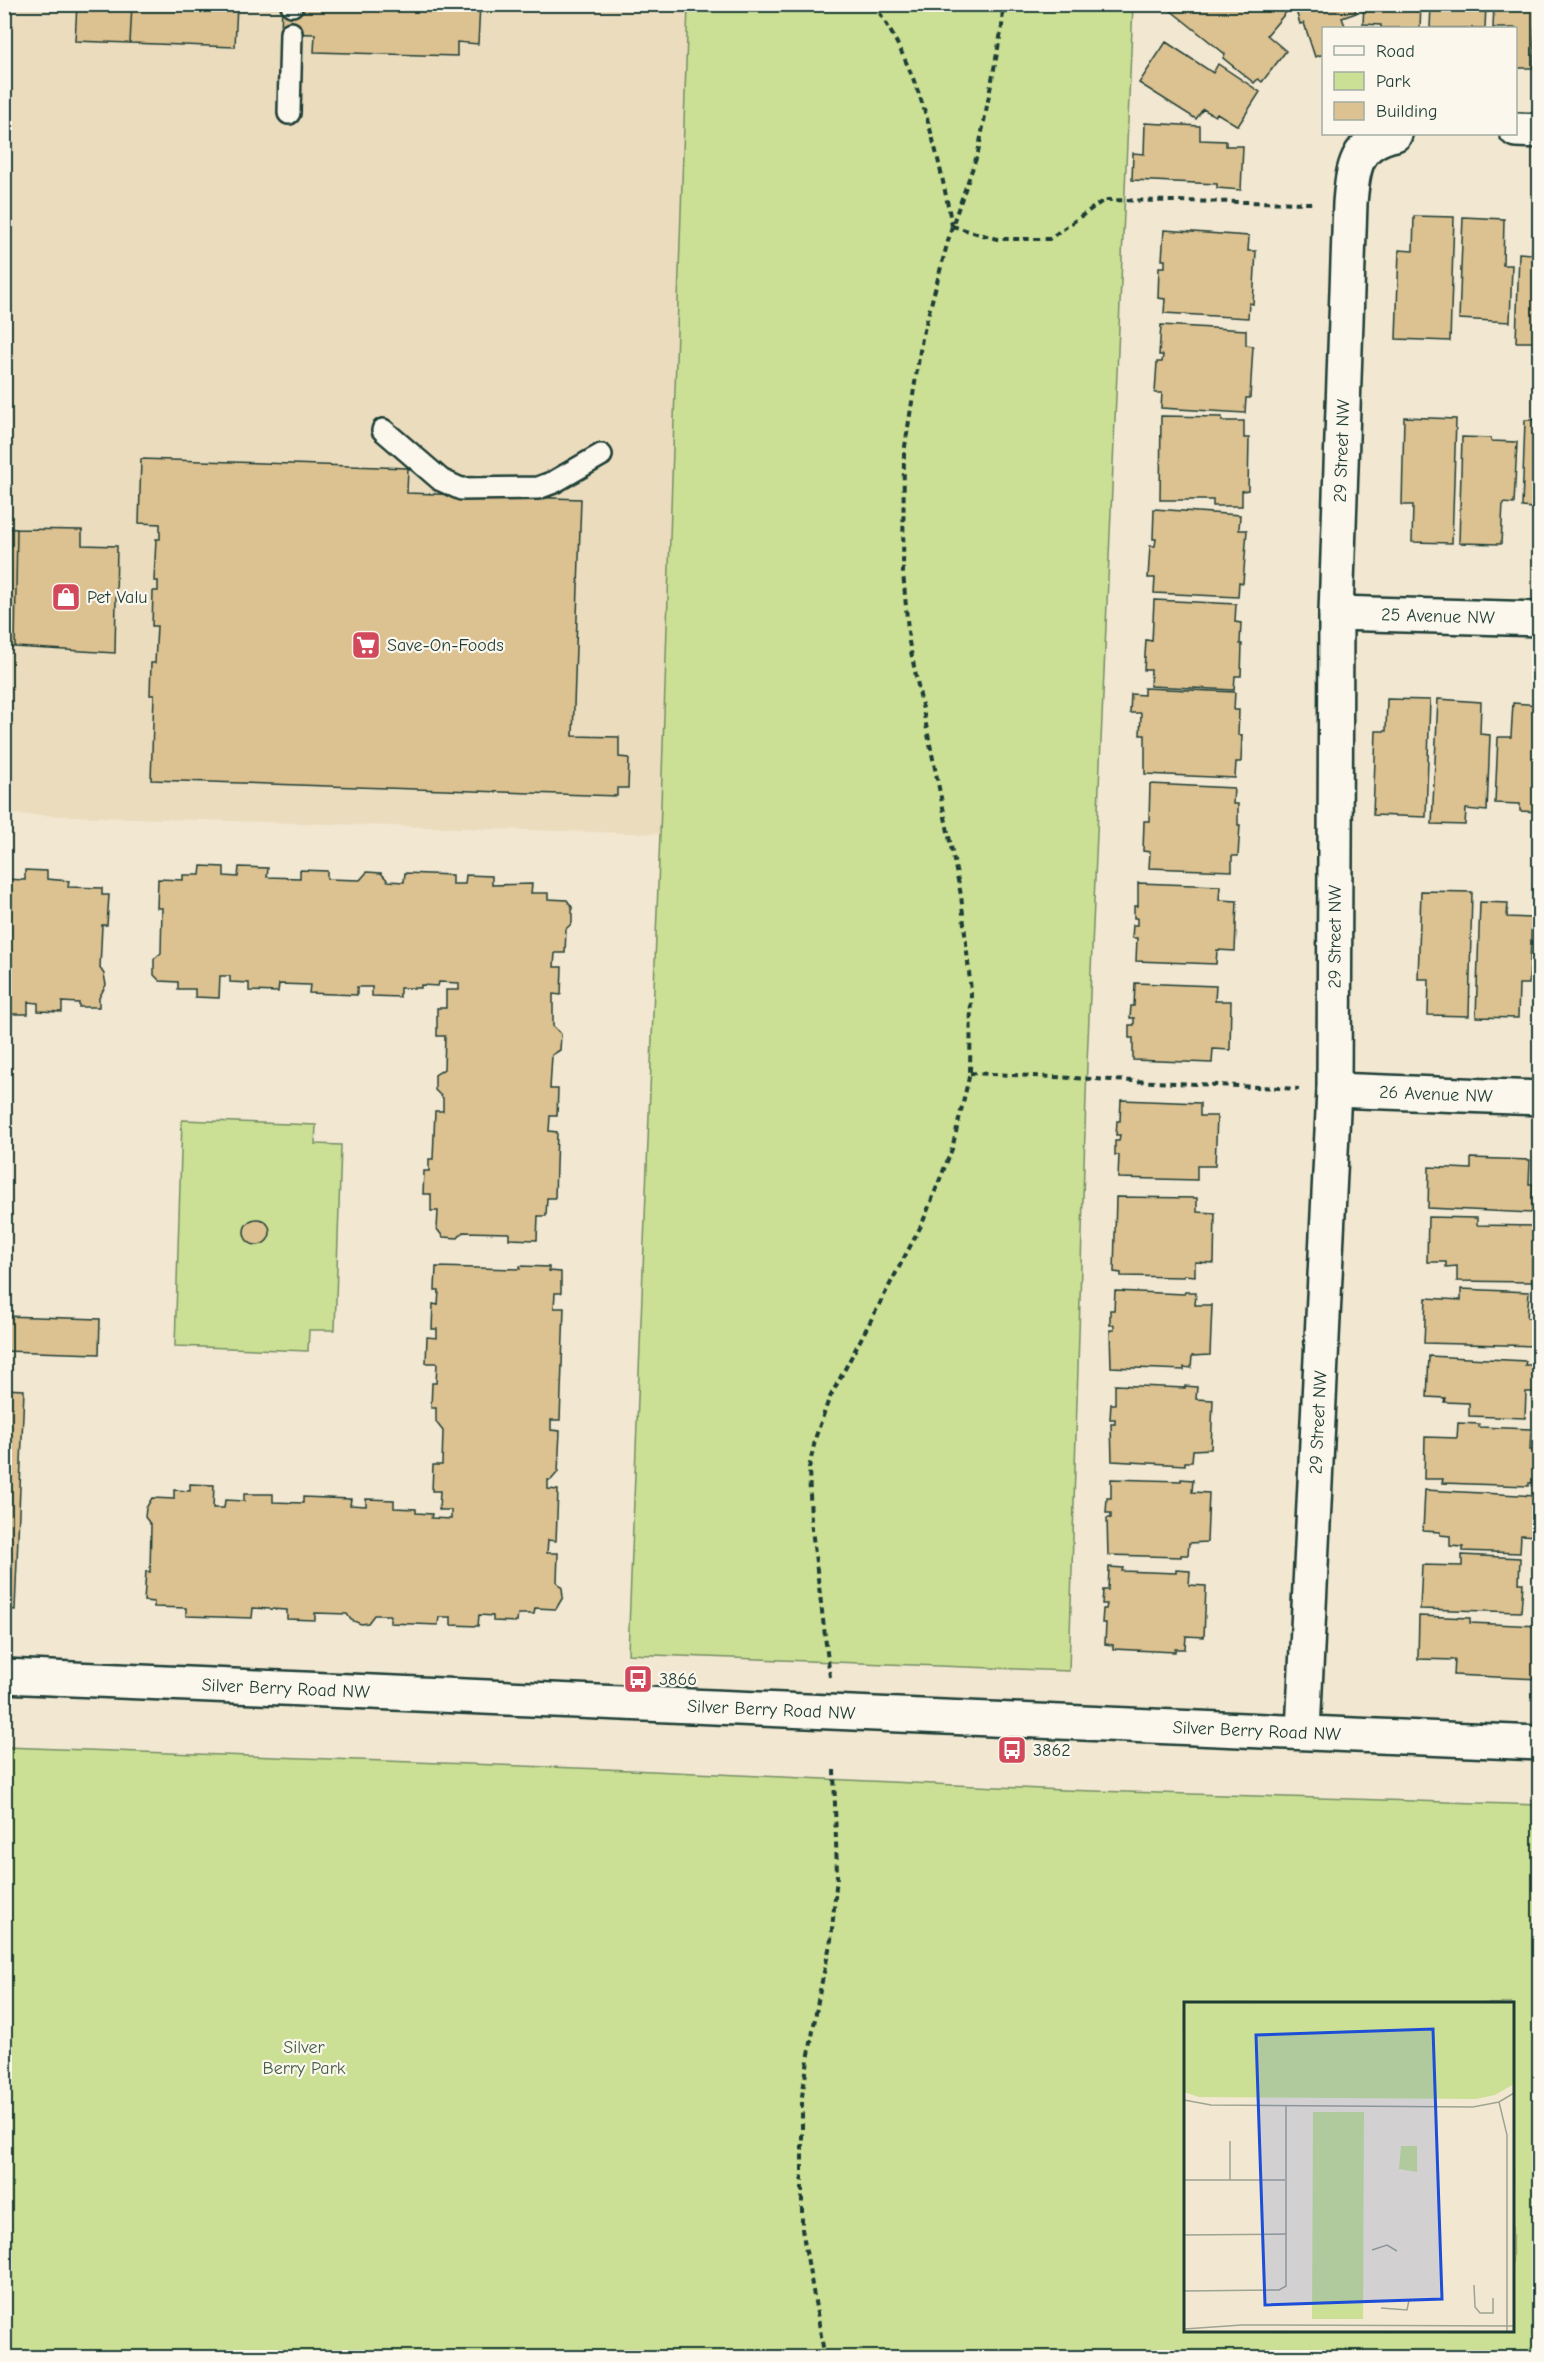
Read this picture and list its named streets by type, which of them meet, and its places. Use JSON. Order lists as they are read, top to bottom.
{
  "streets": {
    "street": [
      "29 Street NW",
      "25 Avenue NW",
      "26 Avenue NW",
      "Silver Berry Road NW"
    ]
  },
  "crossings": [
    ["29 Street NW", "25 Avenue NW"],
    ["29 Street NW", "26 Avenue NW"],
    ["29 Street NW", "Silver Berry Road NW"]
  ],
  "parks": ["Silver Berry Park"],
  "places": {
    "shop": ["Pet Valu"],
    "supermarket": ["Save-On-Foods"],
    "bus stop": ["3866", "3862"]
  },
  "legend": ["Road", "Park", "Building"]
}
